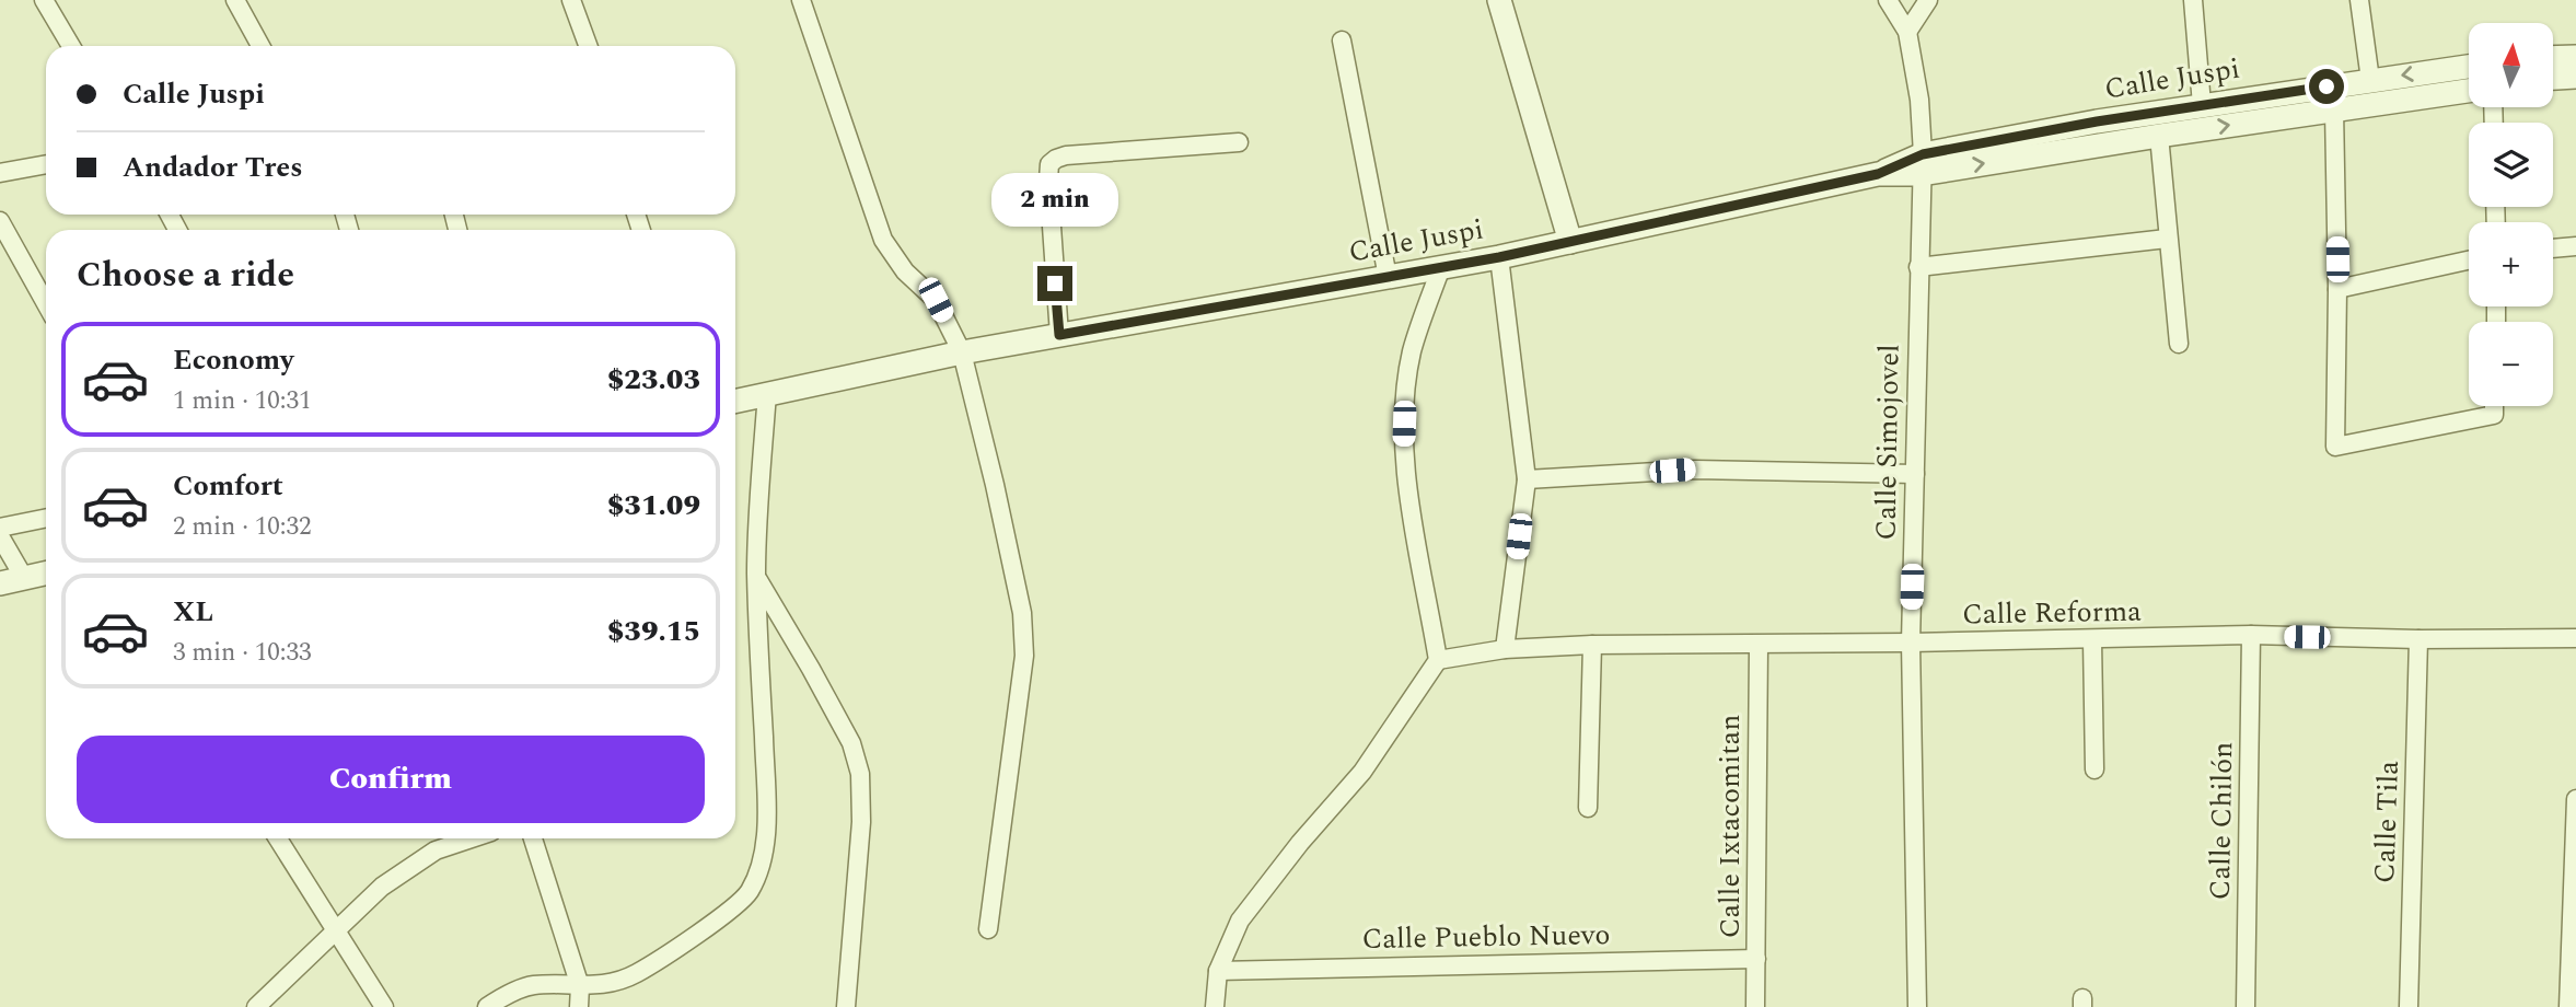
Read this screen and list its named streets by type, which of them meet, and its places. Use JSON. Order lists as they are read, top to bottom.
{
  "streets": {
    "street": [
      "Calle Juspi",
      "Calle Simojovel",
      "Calle Reforma",
      "Calle Chilón",
      "Calle Tila",
      "Calle Ixtacomitan",
      "Calle Pueblo Nuevo"
    ]
  },
  "crossings": [
    ["Calle Juspi", "Calle Simojovel"],
    ["Calle Simojovel", "Calle Reforma"],
    ["Calle Reforma", "Calle Chilón"],
    ["Calle Reforma", "Calle Tila"],
    ["Calle Reforma", "Calle Ixtacomitan"],
    ["Calle Ixtacomitan", "Calle Pueblo Nuevo"]
  ],
  "north": "top",
  "page": {
    "map_buttons": ["+", "−"],
    "banner": ["Calle Juspi", "Andador Tres"],
    "bubble": "2 min",
    "heading": "Choose a ride",
    "list": [
      {
        "name": "Economy",
        "note": "1 min · 10:31",
        "value": "$23.03"
      },
      {
        "name": "Comfort",
        "note": "2 min · 10:32",
        "value": "$31.09"
      },
      {
        "name": "XL",
        "note": "3 min · 10:33",
        "value": "$39.15"
      }
    ],
    "buttons": "Confirm"
  }
}
